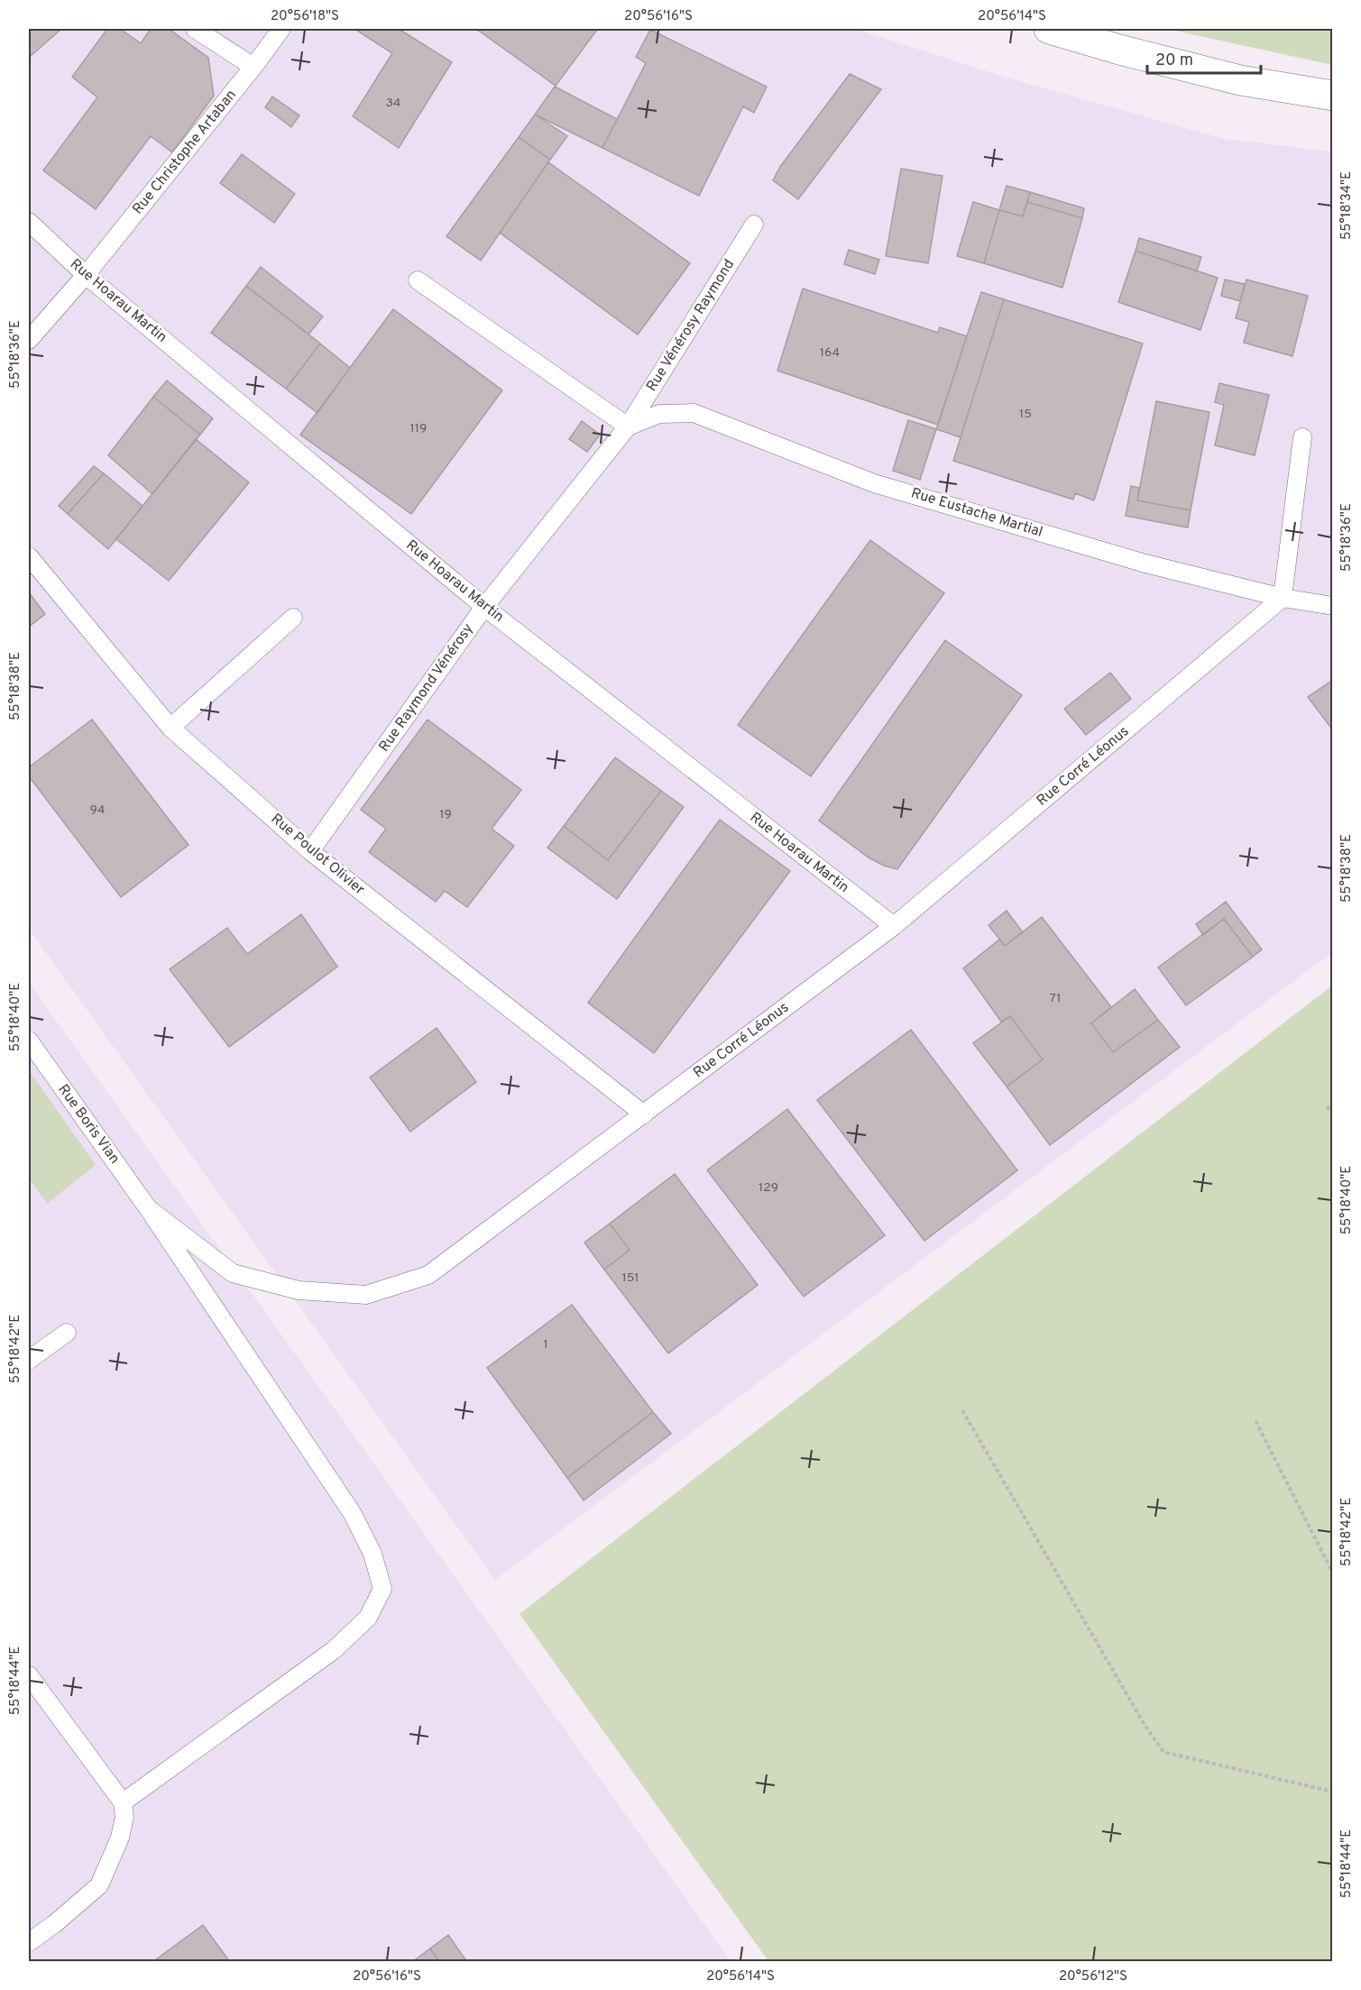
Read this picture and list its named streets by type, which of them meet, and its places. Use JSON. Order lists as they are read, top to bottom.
{
  "streets": {
    "lane": [
      "Rue Christophe Artaban",
      "Rue Hoarau Martin",
      "Rue Vénérosy Raymond",
      "Rue Eustache Martial",
      "Rue Raymond Vénérosy",
      "Rue Corré Léonus",
      "Rue Poulot Olivier",
      "Rue Boris Vian"
    ]
  },
  "crossings": [
    ["Rue Christophe Artaban", "Rue Hoarau Martin"],
    ["Rue Hoarau Martin", "Rue Raymond Vénérosy"],
    ["Rue Hoarau Martin", "Rue Corré Léonus"],
    ["Rue Vénérosy Raymond", "Rue Eustache Martial"],
    ["Rue Vénérosy Raymond", "Rue Raymond Vénérosy"],
    ["Rue Eustache Martial", "Rue Raymond Vénérosy"],
    ["Rue Eustache Martial", "Rue Corré Léonus"],
    ["Rue Raymond Vénérosy", "Rue Poulot Olivier"],
    ["Rue Corré Léonus", "Rue Poulot Olivier"],
    ["Rue Corré Léonus", "Rue Boris Vian"]
  ],
  "house_numbers": [
    "34",
    "164",
    "15",
    "119",
    "94",
    "19",
    "71",
    "129",
    "151",
    "1"
  ],
  "scale_bar": "20 m",
  "coordinates": [
    "20°56'18\"S",
    "20°56'16\"S",
    "20°56'14\"S",
    "55°18'34\"E",
    "55°18'36\"E",
    "55°18'38\"E",
    "55°18'40\"E",
    "55°18'42\"E",
    "55°18'44\"E",
    "20°56'12\"S"
  ]
}
